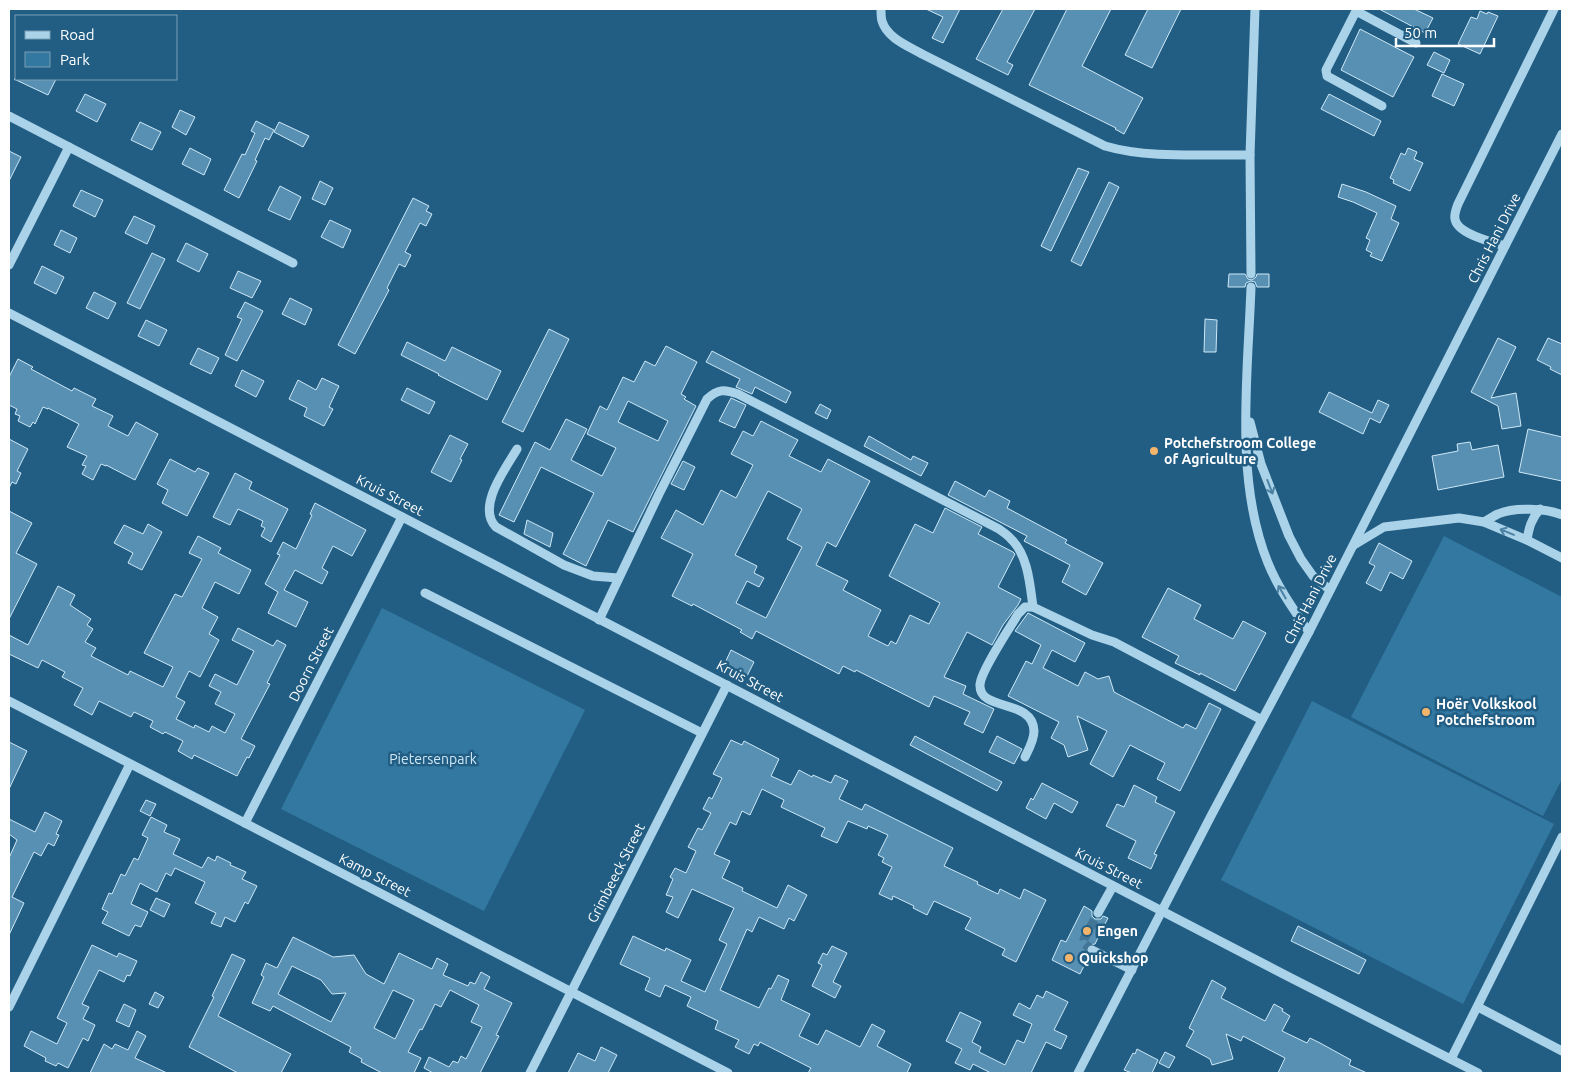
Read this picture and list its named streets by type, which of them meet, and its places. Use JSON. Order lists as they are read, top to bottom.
{
  "streets": {
    "street": [
      "Chris Hani Drive",
      "Kruis Street",
      "Doorn Street",
      "Grimbeeck Street",
      "Kamp Street"
    ]
  },
  "crossings": [
    ["Chris Hani Drive", "Kruis Street"],
    ["Kruis Street", "Doorn Street"],
    ["Kruis Street", "Grimbeeck Street"],
    ["Doorn Street", "Kamp Street"],
    ["Grimbeeck Street", "Kamp Street"]
  ],
  "parks": ["Pietersenpark"],
  "places": [
    "Potchefstroom College of Agriculture",
    "Hoër Volkskool Potchefstroom",
    "Engen",
    "Quickshop"
  ],
  "legend": ["Road", "Park"],
  "scale_bar": "50 m"
}
